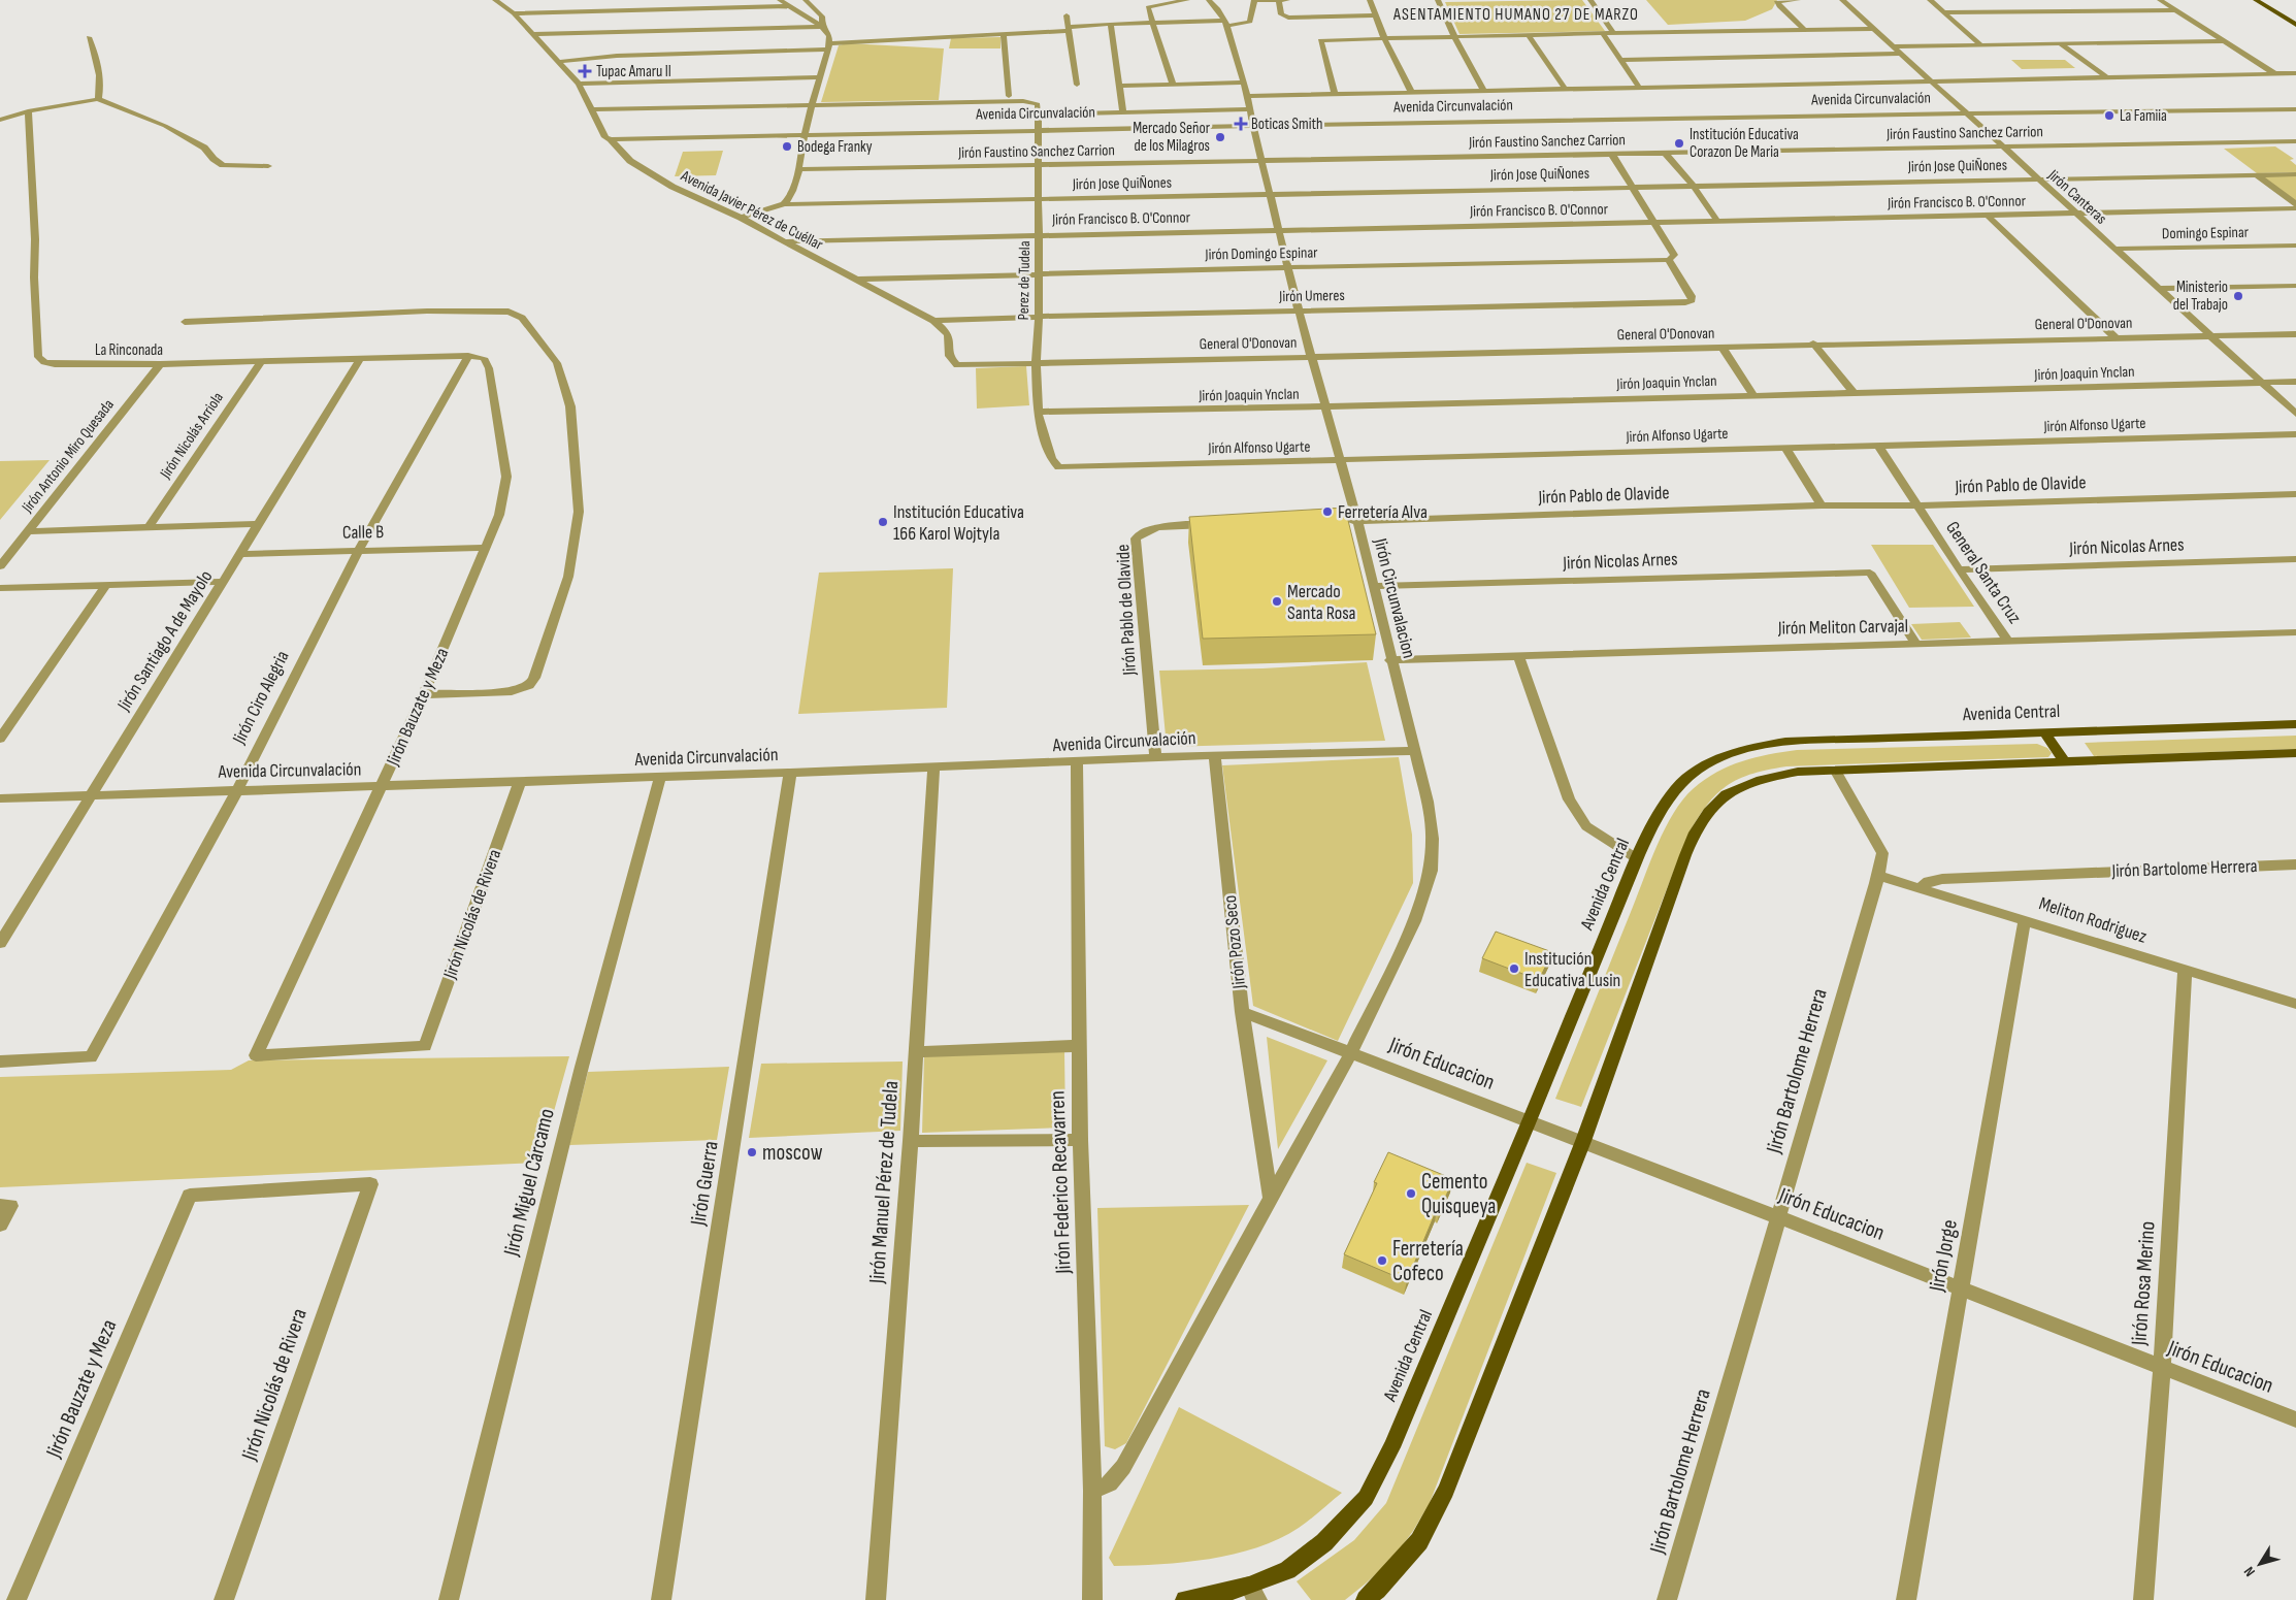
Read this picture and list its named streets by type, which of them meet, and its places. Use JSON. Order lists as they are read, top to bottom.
{
  "streets": {
    "main road": ["Avenida Central"],
    "street": [
      "Avenida Circunvalación",
      "Jirón Faustino Sanchez Carrion",
      "Jirón Jose QuiÑones",
      "Jirón Canteras",
      "Jirón Francisco B. O'Connor",
      "Avenida Javier Pérez de Cuéllar",
      "Domingo Espinar",
      "Jirón Domingo Espinar",
      "Perez de Tudela",
      "Jirón Umeres",
      "General O'Donovan",
      "La Rinconada",
      "Jirón Joaquin Ynclan",
      "Jirón Alfonso Ugarte",
      "Jirón Nicolás Arriola",
      "Jirón Antonio Miro Quesada",
      "Jirón Pablo de Olavide",
      "Calle B",
      "Jirón Nicolas Arnes",
      "General Santa Cruz",
      "Jirón Circunvalacion",
      "Jirón Meliton Carvajal",
      "Jirón Santiago A de Mayolo",
      "Jirón Ciro Alegria",
      "Jirón Bauzate y Meza",
      "Jirón Bartolome Herrera",
      "Jirón Nicolás de Rivera",
      "Meliton Rodriguez",
      "Jirón Pozo Seco",
      "Jirón Educacion",
      "Jirón Miguel Cárcamo",
      "Jirón Manuel Pérez de Tudela",
      "Jirón Federico Recavarren",
      "Jirón Guerra",
      "Jirón Jorge",
      "Jirón Rosa Merino"
    ]
  },
  "crossings": [
    ["Avenida Circunvalación", "Jirón Canteras"],
    ["Avenida Circunvalación", "Avenida Javier Pérez de Cuéllar"],
    ["Avenida Circunvalación", "Perez de Tudela"],
    ["Avenida Circunvalación", "Jirón Pablo de Olavide"],
    ["Avenida Circunvalación", "Jirón Circunvalacion"],
    ["Avenida Circunvalación", "Jirón Santiago A de Mayolo"],
    ["Avenida Circunvalación", "Jirón Ciro Alegria"],
    ["Avenida Circunvalación", "Jirón Bauzate y Meza"],
    ["Avenida Circunvalación", "Jirón Nicolás de Rivera"],
    ["Avenida Circunvalación", "Jirón Pozo Seco"],
    ["Avenida Circunvalación", "Jirón Miguel Cárcamo"],
    ["Avenida Circunvalación", "Jirón Manuel Pérez de Tudela"],
    ["Avenida Circunvalación", "Jirón Federico Recavarren"],
    ["Avenida Circunvalación", "Jirón Guerra"],
    ["Jirón Faustino Sanchez Carrion", "Jirón Canteras"],
    ["Jirón Faustino Sanchez Carrion", "Perez de Tudela"],
    ["Jirón Faustino Sanchez Carrion", "Jirón Circunvalacion"],
    ["Jirón Jose QuiÑones", "Jirón Canteras"],
    ["Jirón Jose QuiÑones", "Avenida Javier Pérez de Cuéllar"],
    ["Jirón Jose QuiÑones", "Perez de Tudela"],
    ["Jirón Jose QuiÑones", "Jirón Circunvalacion"],
    ["Jirón Canteras", "Jirón Francisco B. O'Connor"],
    ["Jirón Canteras", "Domingo Espinar"],
    ["Jirón Canteras", "General O'Donovan"],
    ["Jirón Canteras", "Jirón Joaquin Ynclan"],
    ["Jirón Francisco B. O'Connor", "Avenida Javier Pérez de Cuéllar"],
    ["Jirón Francisco B. O'Connor", "Perez de Tudela"],
    ["Jirón Francisco B. O'Connor", "Jirón Circunvalacion"],
    ["Avenida Javier Pérez de Cuéllar", "Jirón Domingo Espinar"],
    ["Avenida Javier Pérez de Cuéllar", "Perez de Tudela"],
    ["Avenida Javier Pérez de Cuéllar", "Jirón Umeres"],
    ["Avenida Javier Pérez de Cuéllar", "General O'Donovan"],
    ["Jirón Domingo Espinar", "Perez de Tudela"],
    ["Jirón Domingo Espinar", "Jirón Umeres"],
    ["Jirón Domingo Espinar", "Jirón Circunvalacion"],
    ["Perez de Tudela", "Jirón Umeres"],
    ["Perez de Tudela", "General O'Donovan"],
    ["Perez de Tudela", "Jirón Joaquin Ynclan"],
    ["Perez de Tudela", "Jirón Alfonso Ugarte"],
    ["Jirón Umeres", "Jirón Circunvalacion"],
    ["General O'Donovan", "Jirón Circunvalacion"],
    ["La Rinconada", "Jirón Nicolás Arriola"],
    ["La Rinconada", "Jirón Antonio Miro Quesada"],
    ["La Rinconada", "Jirón Santiago A de Mayolo"],
    ["La Rinconada", "Jirón Ciro Alegria"],
    ["La Rinconada", "Jirón Bauzate y Meza"],
    ["Jirón Joaquin Ynclan", "Jirón Circunvalacion"],
    ["Jirón Alfonso Ugarte", "General Santa Cruz"],
    ["Jirón Alfonso Ugarte", "Jirón Circunvalacion"],
    ["Jirón Pablo de Olavide", "General Santa Cruz"],
    ["Jirón Pablo de Olavide", "Jirón Circunvalacion"],
    ["Calle B", "Jirón Santiago A de Mayolo"],
    ["Calle B", "Jirón Ciro Alegria"],
    ["Calle B", "Jirón Bauzate y Meza"],
    ["Jirón Nicolas Arnes", "General Santa Cruz"],
    ["Jirón Nicolas Arnes", "Jirón Circunvalacion"],
    ["Jirón Nicolas Arnes", "Jirón Meliton Carvajal"],
    ["General Santa Cruz", "Jirón Meliton Carvajal"],
    ["Jirón Circunvalacion", "Jirón Meliton Carvajal"],
    ["Jirón Circunvalacion", "Jirón Pozo Seco"],
    ["Jirón Circunvalacion", "Jirón Educacion"],
    ["Jirón Circunvalacion", "Jirón Federico Recavarren"],
    ["Jirón Ciro Alegria", "Jirón Bauzate y Meza"],
    ["Jirón Bauzate y Meza", "Jirón Nicolás de Rivera"],
    ["Avenida Central", "Jirón Educacion"],
    ["Jirón Bartolome Herrera", "Meliton Rodriguez"],
    ["Jirón Bartolome Herrera", "Jirón Educacion"],
    ["Meliton Rodriguez", "Jirón Jorge"],
    ["Meliton Rodriguez", "Jirón Rosa Merino"],
    ["Jirón Pozo Seco", "Jirón Educacion"],
    ["Jirón Educacion", "Jirón Jorge"],
    ["Jirón Educacion", "Jirón Rosa Merino"]
  ],
  "districts": ["ASENTAMIENTO HUMANO 27 DE MARZO"],
  "places": {
    "health": ["Tupac Amaru II", "Boticas Smith"],
    "other": [
      "La Famiia",
      "Mercado Señor de los Milagros",
      "Institución Educativa Corazon De Maria",
      "Bodega Franky",
      "Ministerio del Trabajo",
      "Ferretería Alva",
      "Institución Educativa 166 Karol Wojtyla",
      "Mercado Santa Rosa",
      "Institución Educativa Lusin",
      "moscow",
      "Cemento Quisqueya",
      "Ferretería Cofeco"
    ]
  },
  "north": "bottom left"
}
